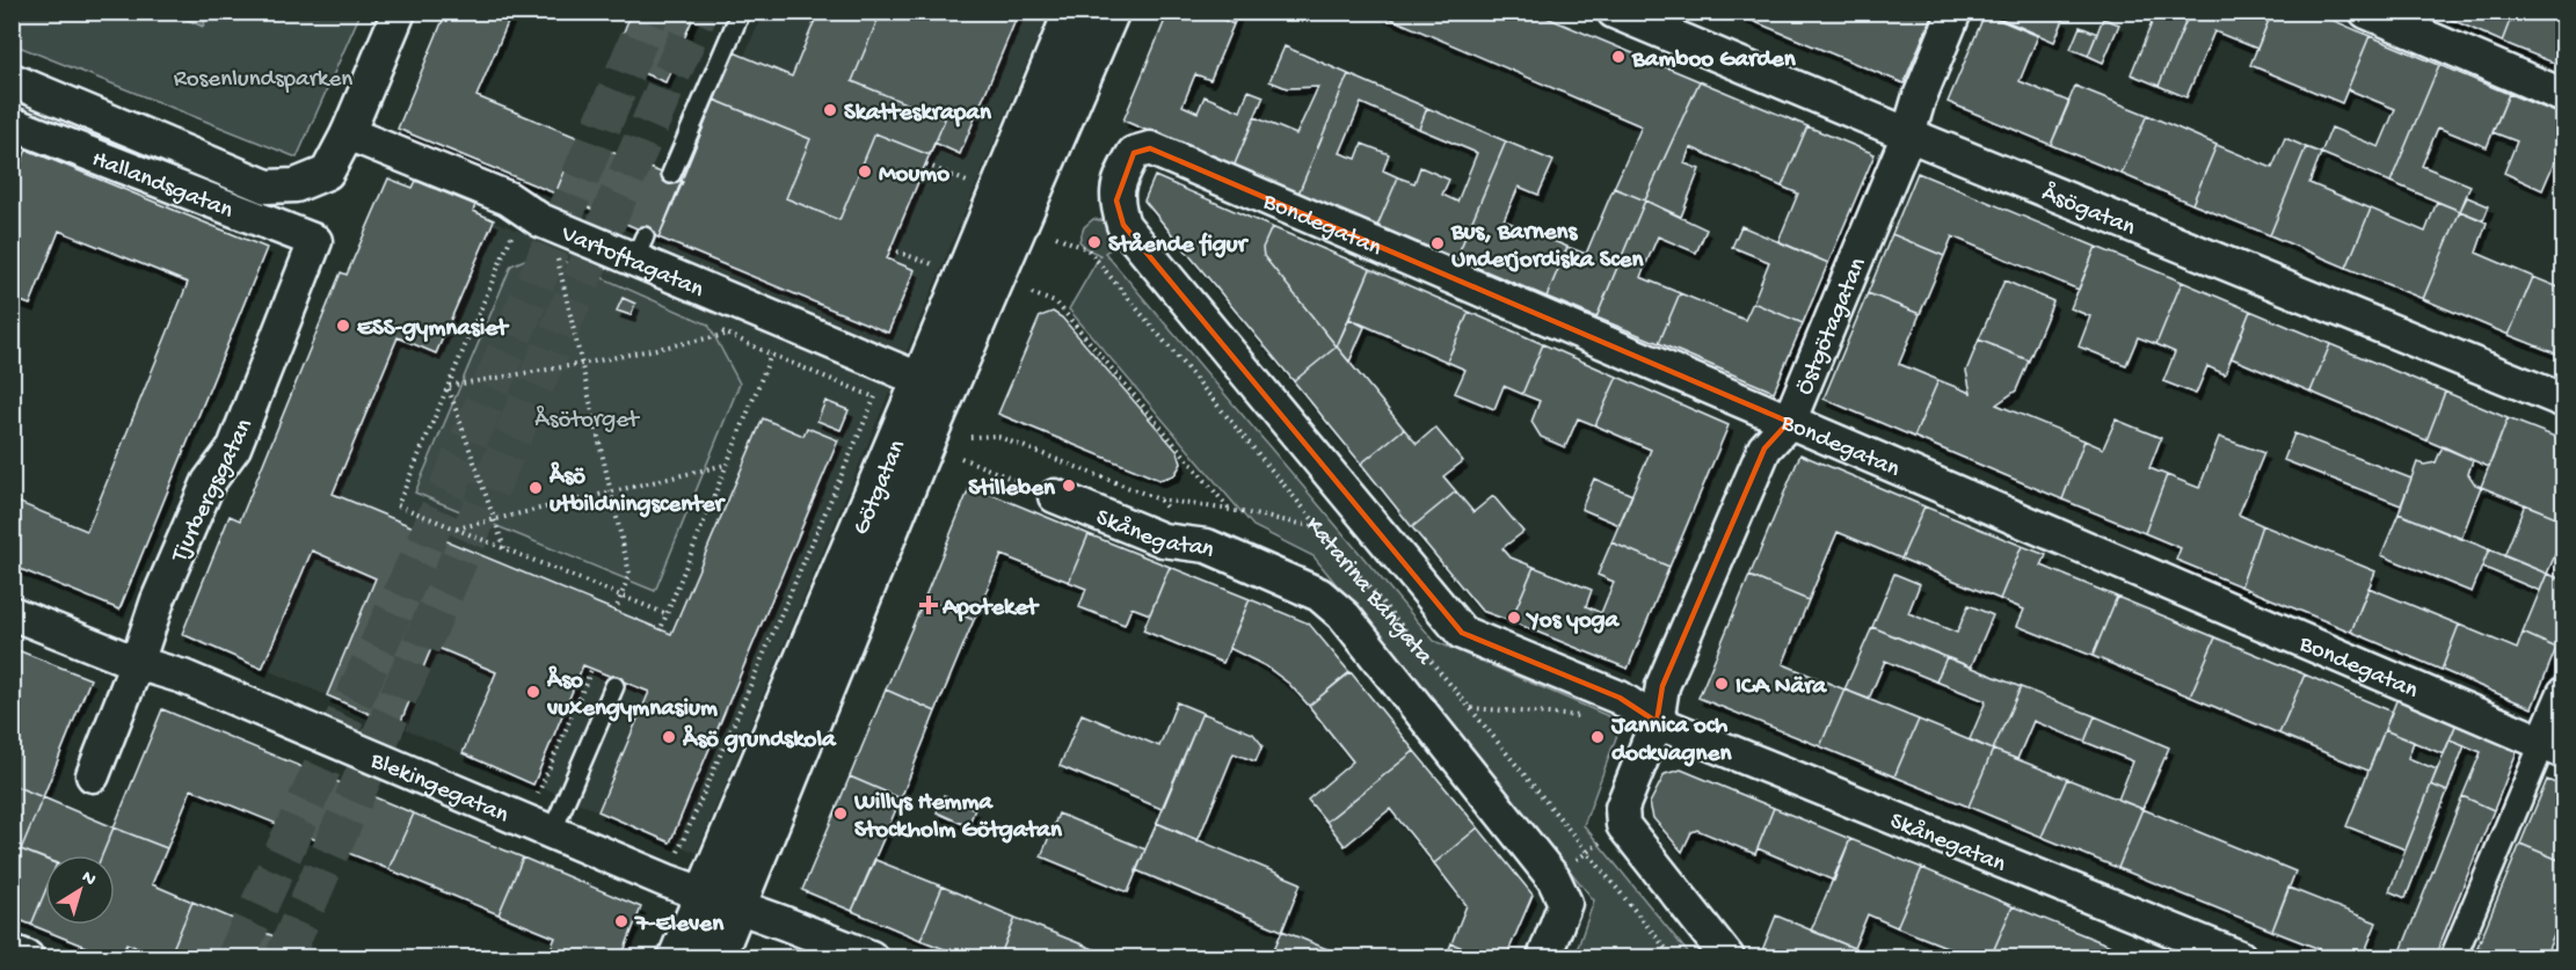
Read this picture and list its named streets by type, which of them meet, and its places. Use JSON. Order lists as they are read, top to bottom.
{
  "streets": {
    "street": [
      "Hallandsgatan",
      "Åsögatan",
      "Bondegatan",
      "Vartoftagatan",
      "Östgötagatan",
      "Götgatan",
      "Tjurbergsgatan",
      "Skånegatan",
      "Katarina Bangata",
      "Blekingegatan"
    ]
  },
  "crossings": [
    ["Hallandsgatan", "Vartoftagatan"],
    ["Hallandsgatan", "Tjurbergsgatan"],
    ["Åsögatan", "Östgötagatan"],
    ["Bondegatan", "Östgötagatan"],
    ["Bondegatan", "Katarina Bangata"],
    ["Vartoftagatan", "Götgatan"],
    ["Östgötagatan", "Skånegatan"],
    ["Götgatan", "Blekingegatan"],
    ["Tjurbergsgatan", "Blekingegatan"],
    ["Skånegatan", "Katarina Bangata"]
  ],
  "parks": ["Rosenlundsparken", "Åsötorget"],
  "places": {
    "other": [
      "Bamboo Garden",
      "Skatteskrapan",
      "Moumo",
      "Stående figur",
      "Bus, Barnens Underjordiska Scen",
      "ESS-gymnasiet",
      "Stilleben",
      "Åsö utbildningscenter",
      "Yos yoga",
      "ICA Nära",
      "Åso vuxengymnasium",
      "Åsö grundskola",
      "Jannica och dockvagnen",
      "Willys Hemma Stockholm Götgatan",
      "7-Eleven"
    ],
    "health": ["Apoteket"]
  },
  "north": "top right"
}
